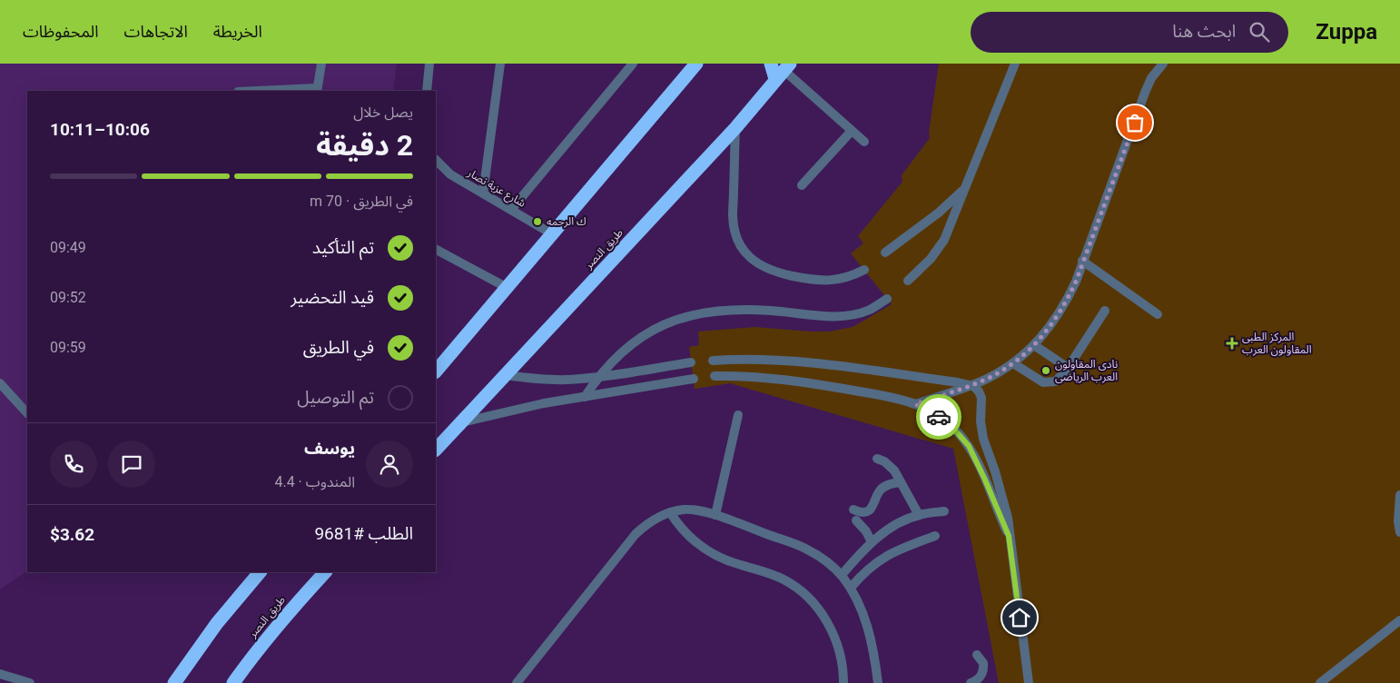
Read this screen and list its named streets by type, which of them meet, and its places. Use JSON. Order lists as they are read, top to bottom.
{
  "streets": {
    "highway": ["طريق النصر"],
    "street": ["شارع عزبة نصار"]
  },
  "places": {
    "other": ["ك الرحمه", "نادى المقاولون العرب الرياضى"],
    "health": ["المركز الطبى المقاولون العرب"]
  },
  "page": {
    "header": "Zuppa",
    "search": "ابحث هنا",
    "nav": ["الخريطة", "الاتجاهات", "المحفوظات"],
    "heading": ["2 دقيقة", "يصل خلال", "10:06–10:11"],
    "panel": [
      "يوسف",
      "المندوب · 4.4",
      "الطلب #9681",
      "$3.62"
    ],
    "bar": "في الطريق · 70 m",
    "list": [
      ["تم التأكيد", "09:49"],
      ["قيد التحضير", "09:52"],
      ["في الطريق", "09:59"],
      "تم التوصيل"
    ]
  }
}
